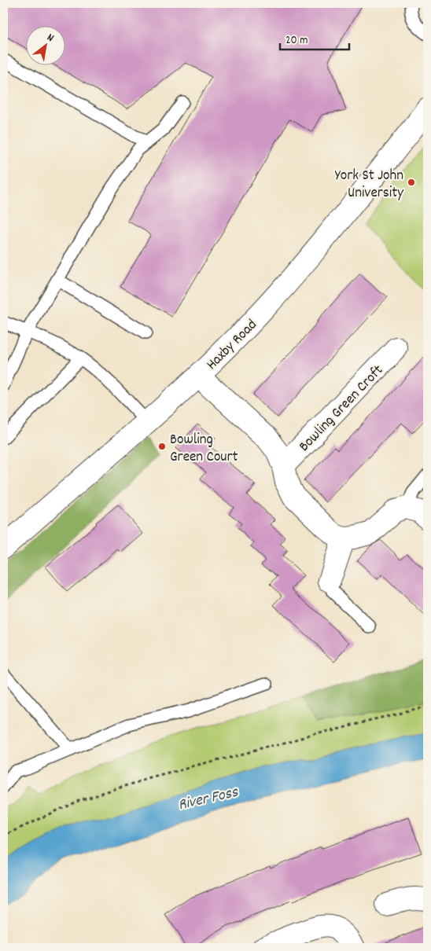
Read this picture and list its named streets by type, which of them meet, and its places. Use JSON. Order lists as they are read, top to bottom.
{
  "streets": {
    "street": ["Haxby Road", "Bowling Green Croft"]
  },
  "water": ["River Foss"],
  "places": ["York St John University", "Bowling Green Court"],
  "scale_bar": "20 m",
  "north": "top right"
}
